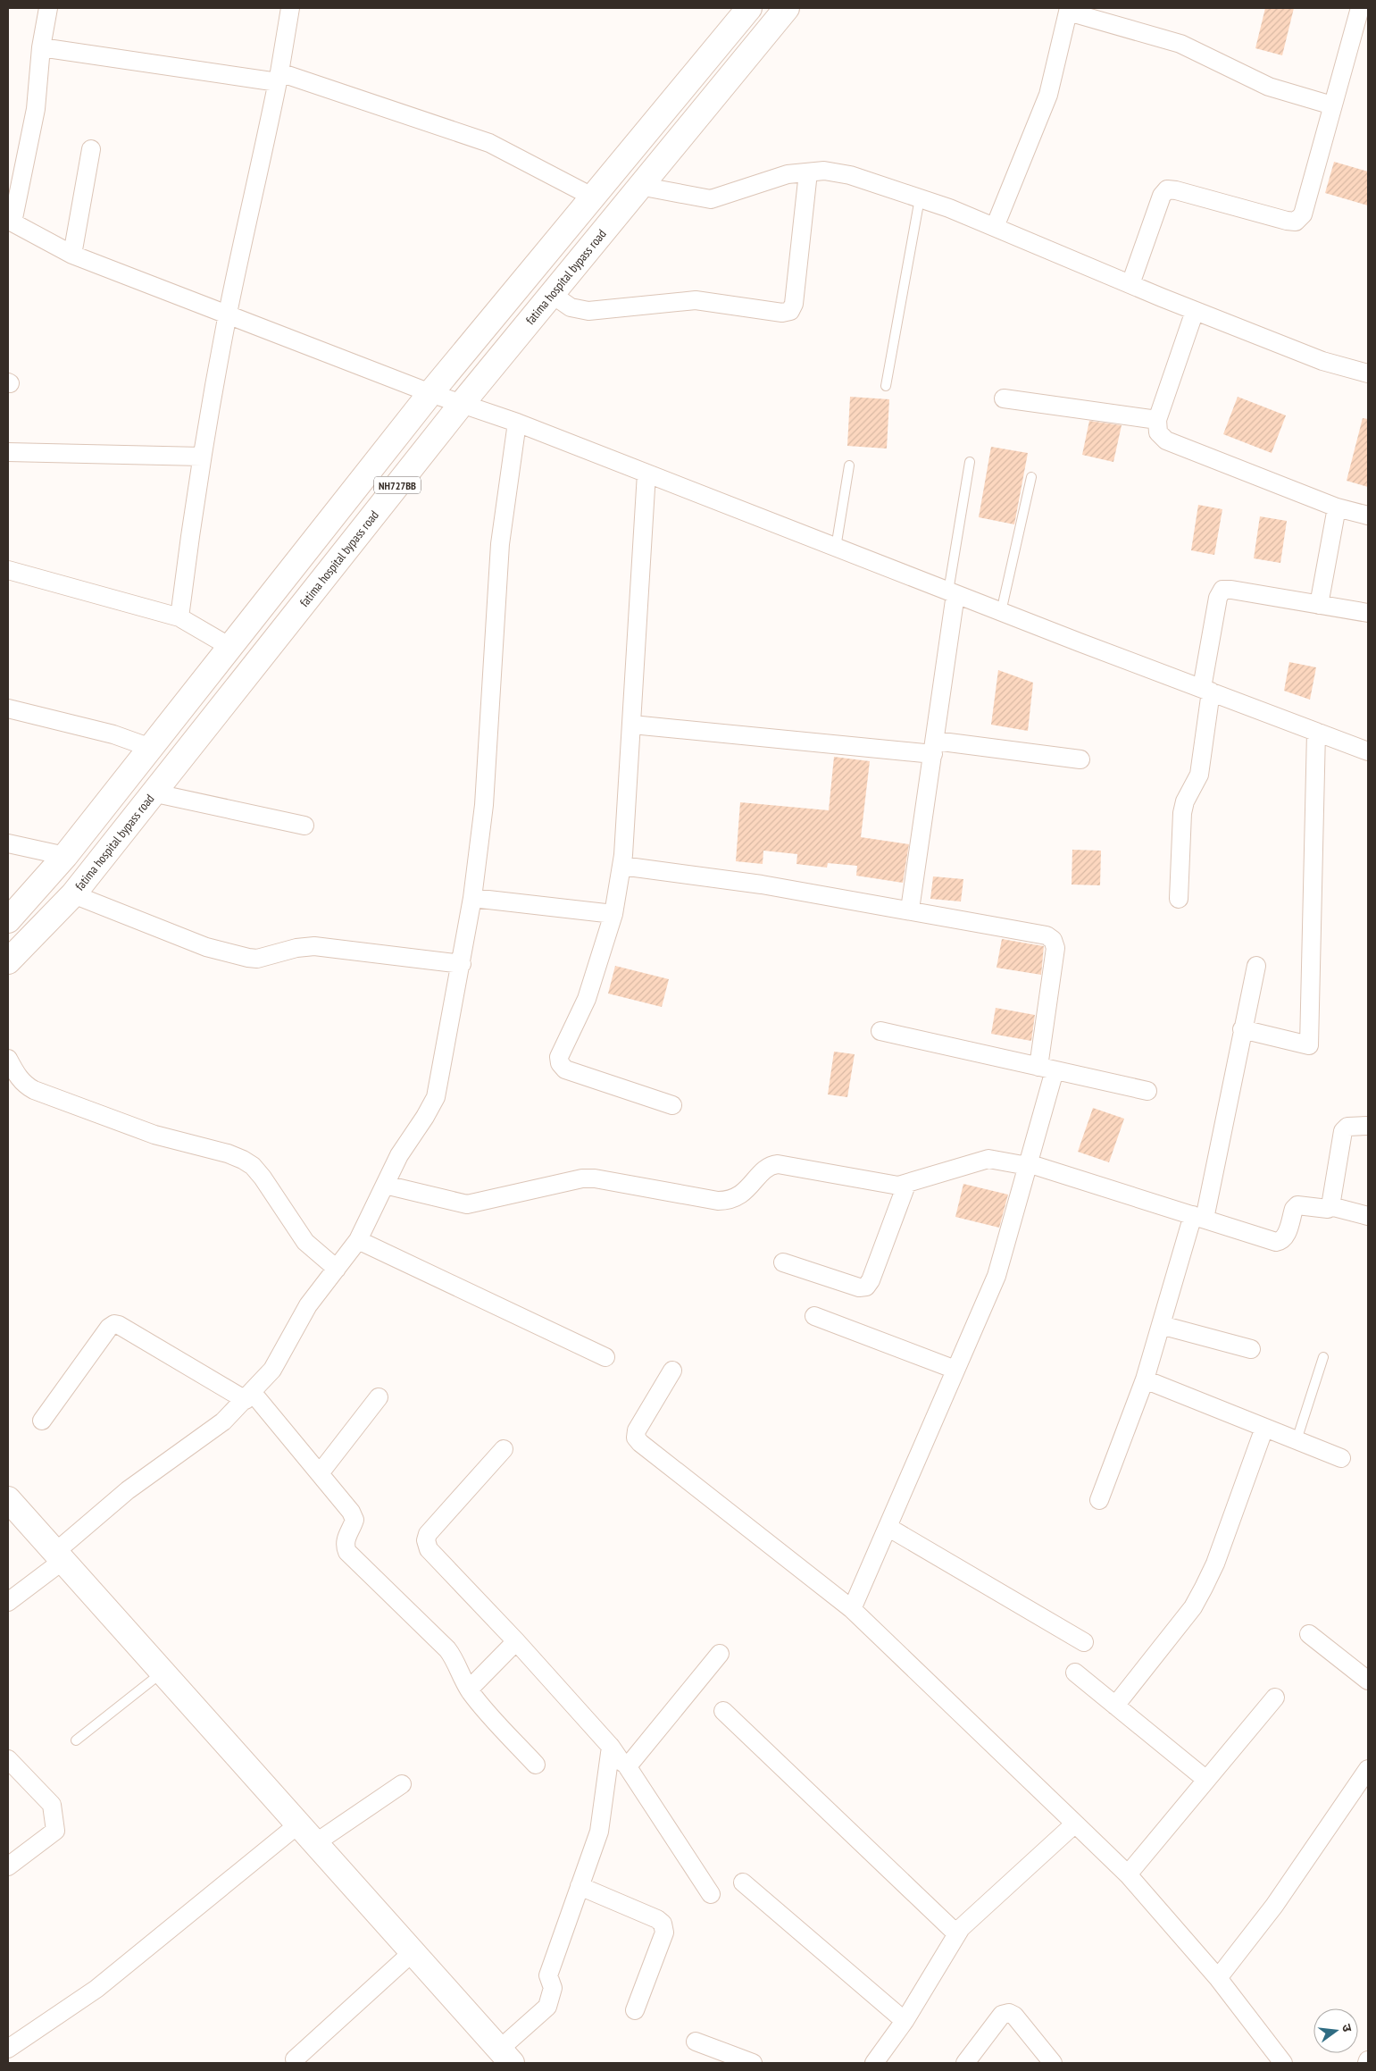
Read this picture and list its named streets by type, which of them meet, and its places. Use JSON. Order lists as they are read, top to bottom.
{
  "streets": {
    "main road": ["fatima hospital bypass road", "NH727BB"]
  },
  "north": "right"
}
